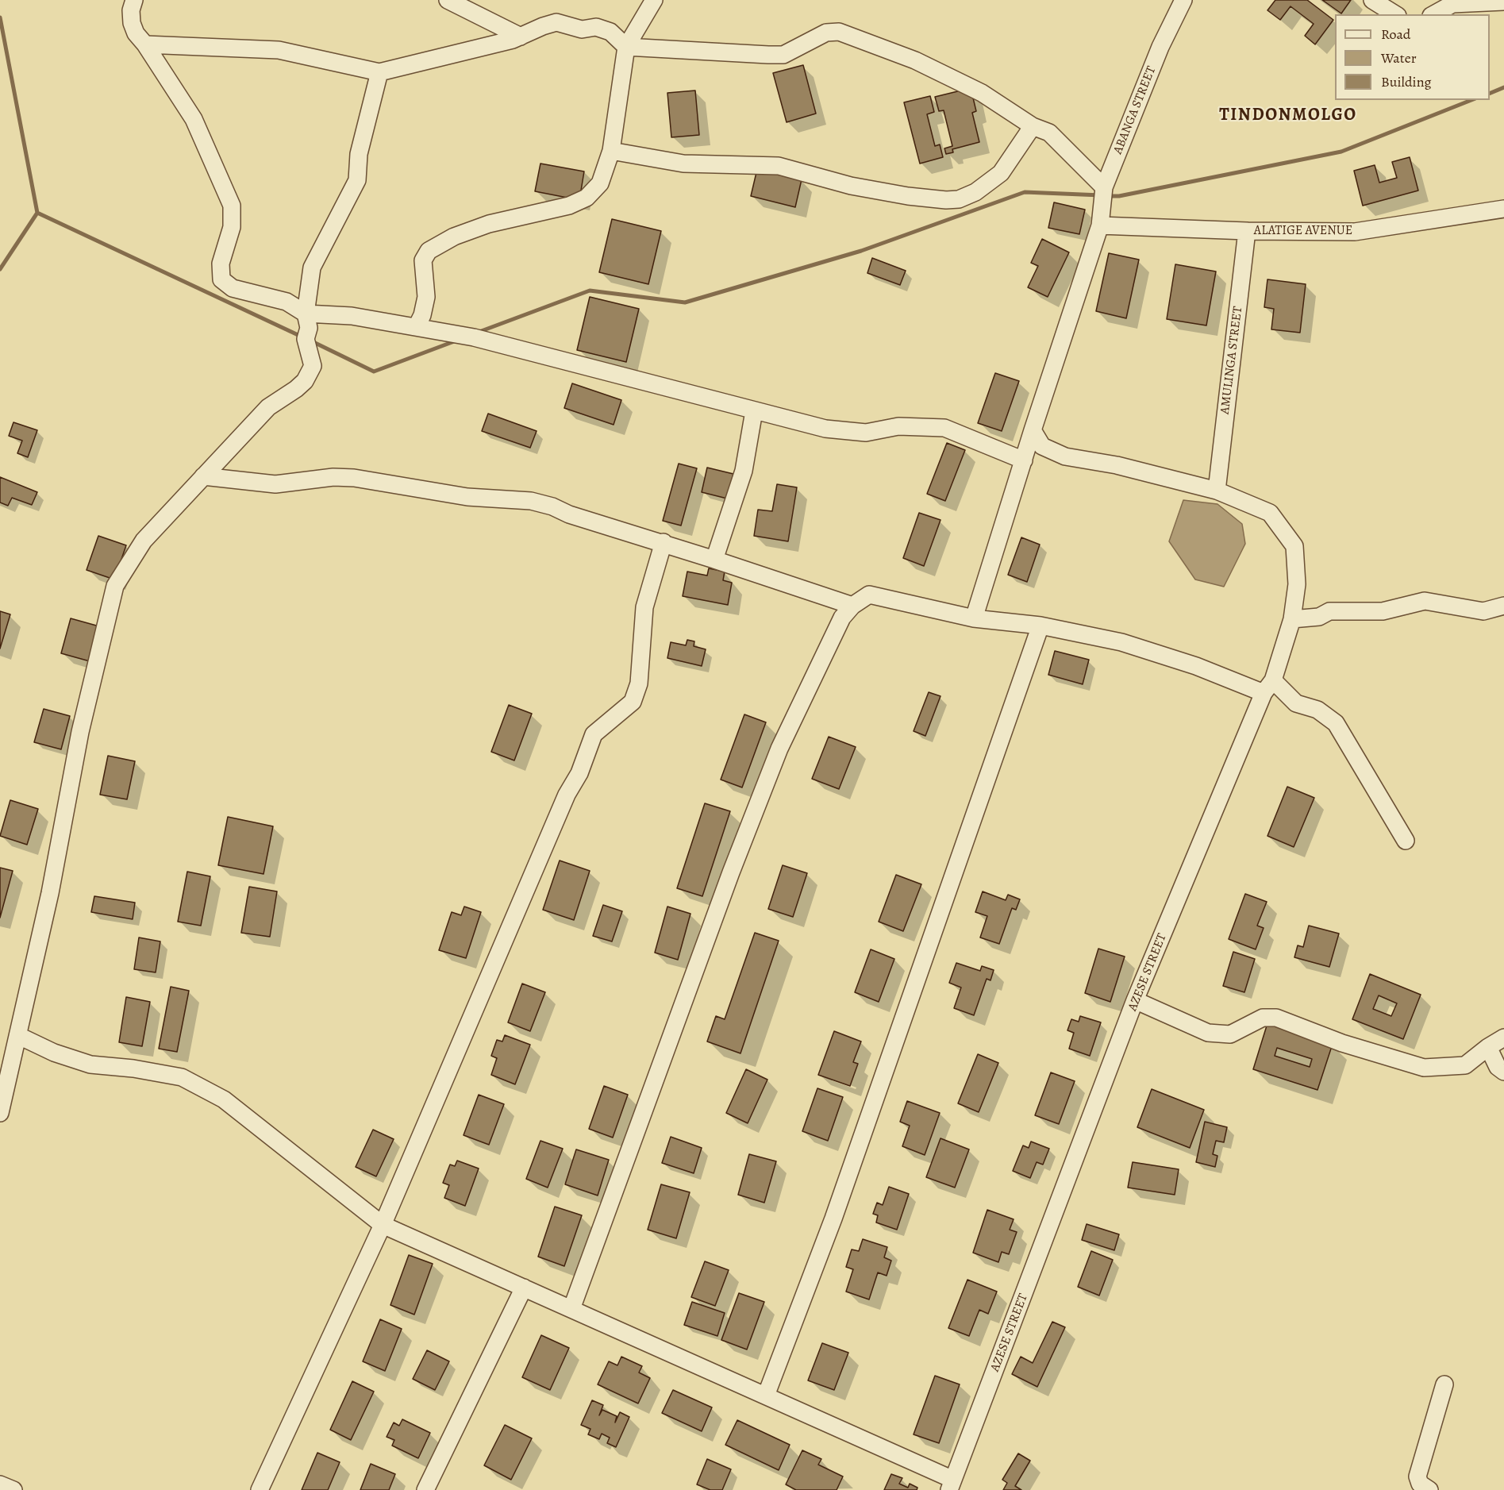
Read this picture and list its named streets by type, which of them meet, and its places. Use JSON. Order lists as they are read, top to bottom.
{
  "streets": {
    "street": [
      "ABANGA STREET",
      "ALATIGE AVENUE",
      "AMULINGA STREET",
      "AZESE STREET"
    ]
  },
  "crossings": [
    ["ABANGA STREET", "ALATIGE AVENUE"],
    ["ABANGA STREET", "AZESE STREET"],
    ["ALATIGE AVENUE", "AMULINGA STREET"],
    ["AMULINGA STREET", "AZESE STREET"]
  ],
  "districts": ["TINDONMOLGO"],
  "legend": ["Road", "Water", "Building"]
}
